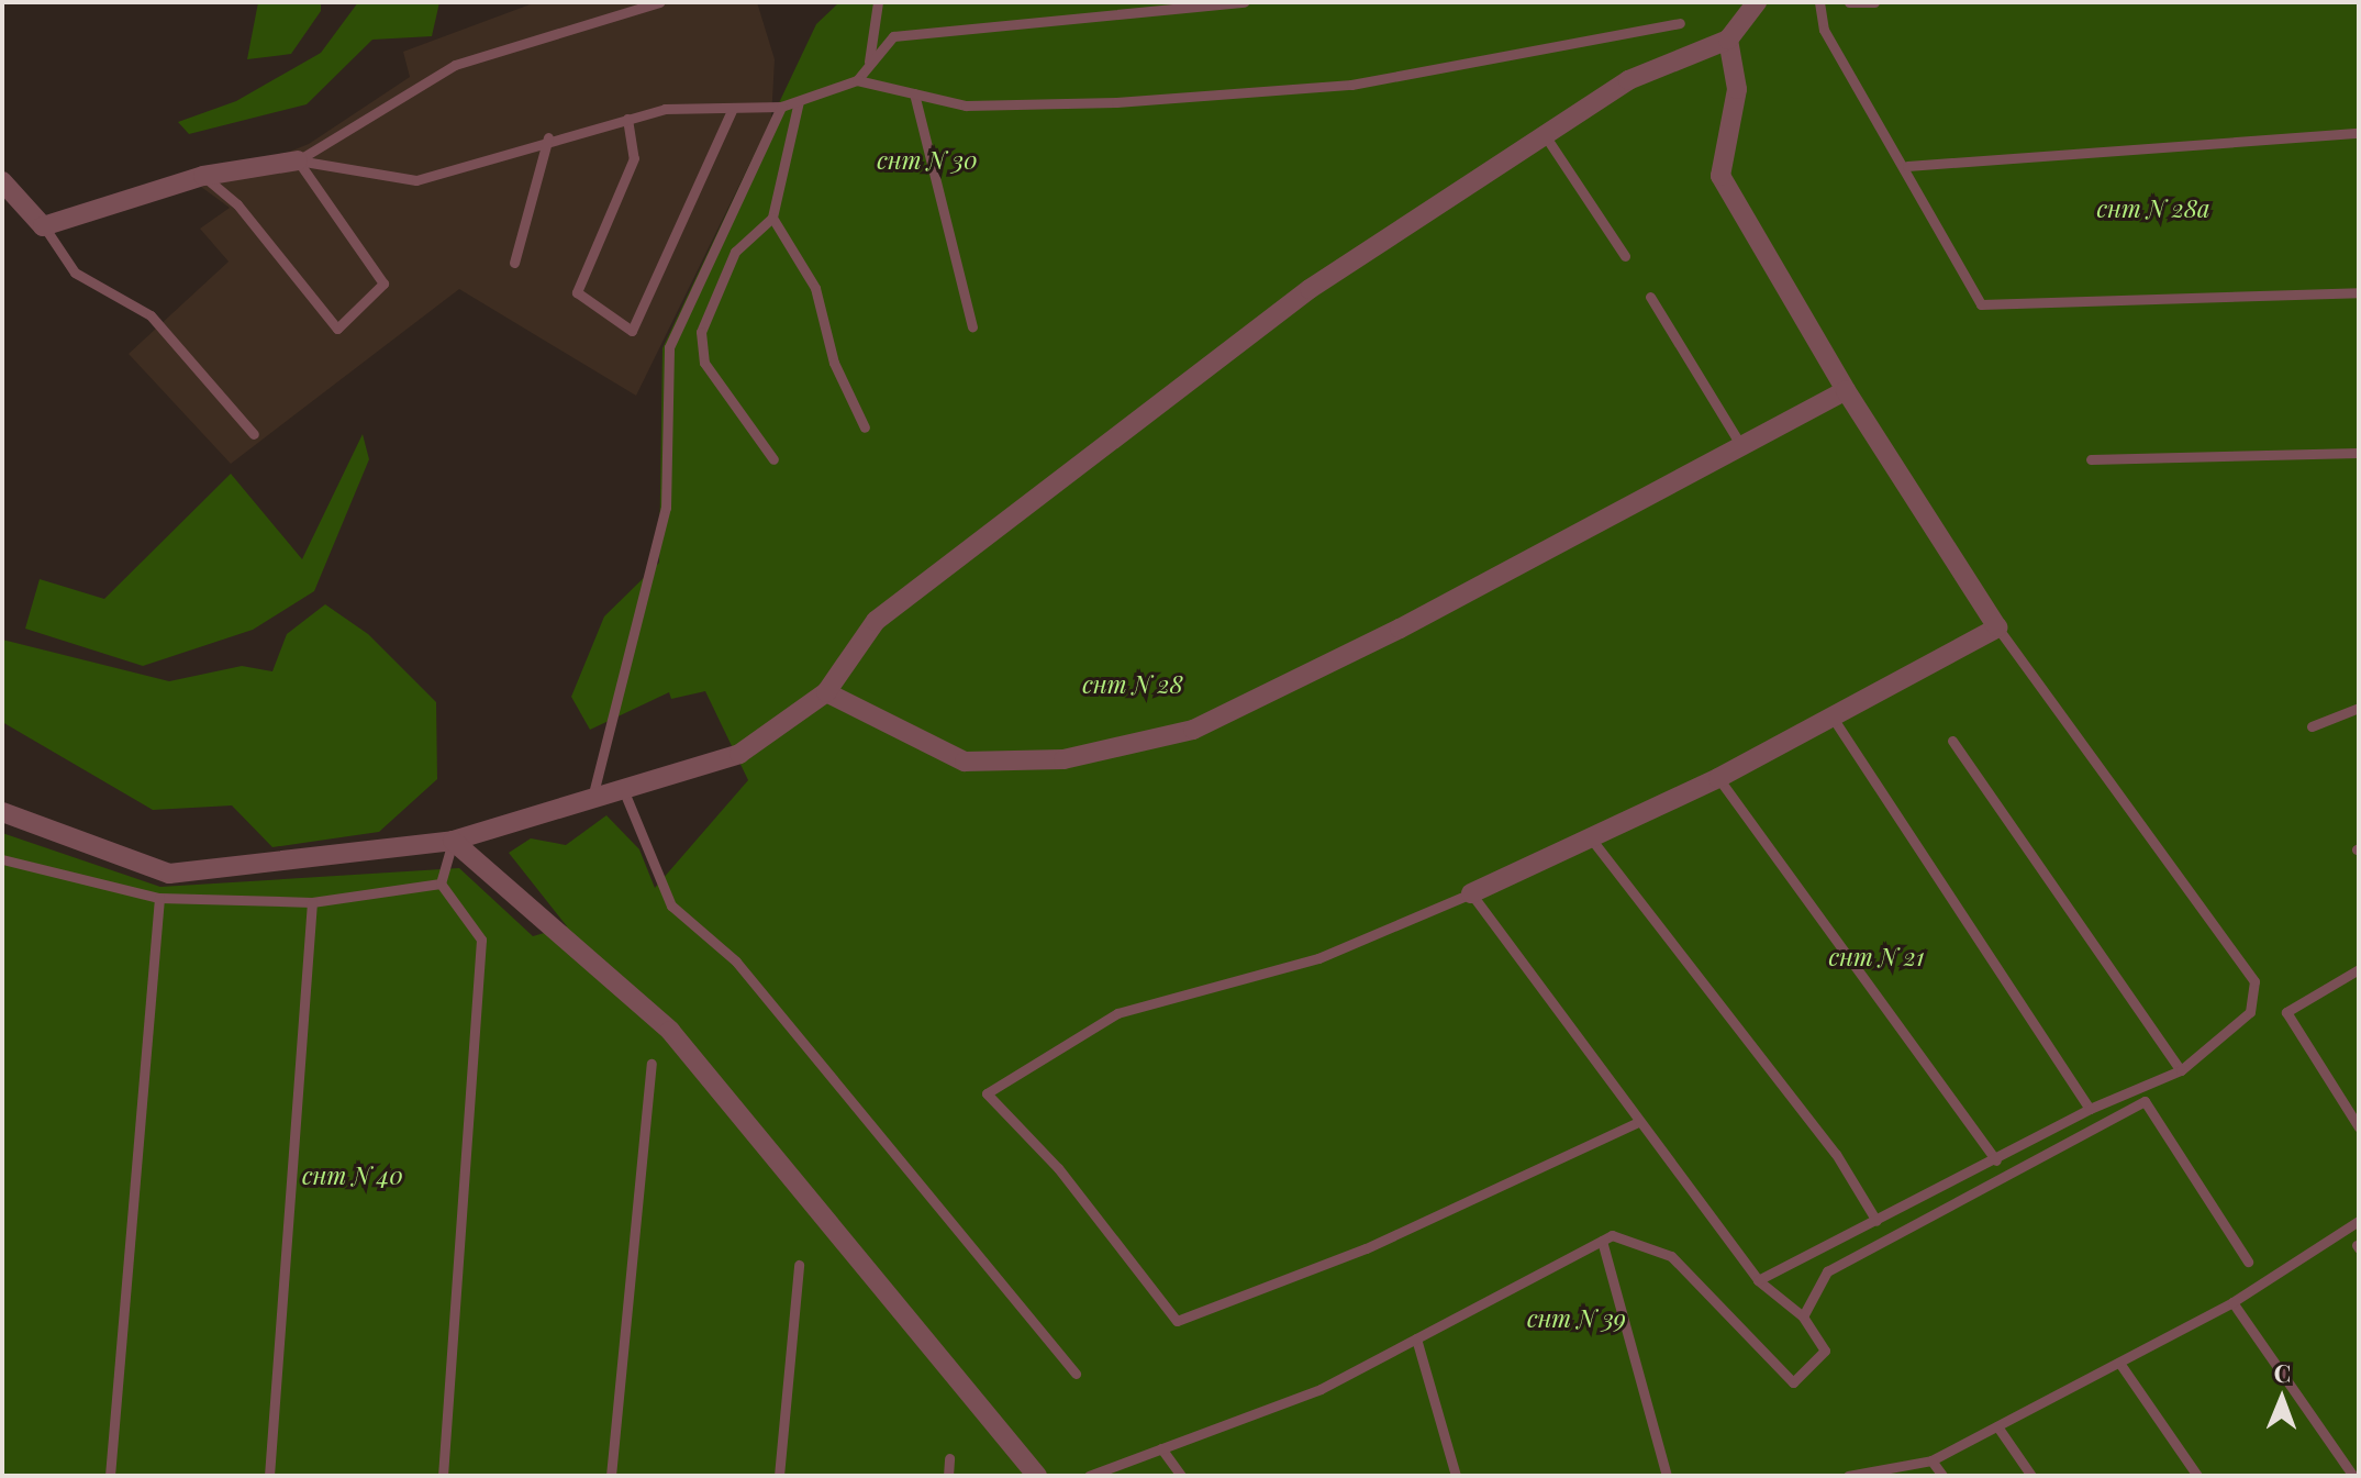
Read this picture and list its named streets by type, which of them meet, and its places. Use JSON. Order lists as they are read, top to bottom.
{
  "parks": [
    "снт N 30",
    "снт N 28а",
    "снт N 28",
    "снт N 21",
    "снт N 40",
    "снт N 39"
  ],
  "north": "top"
}
